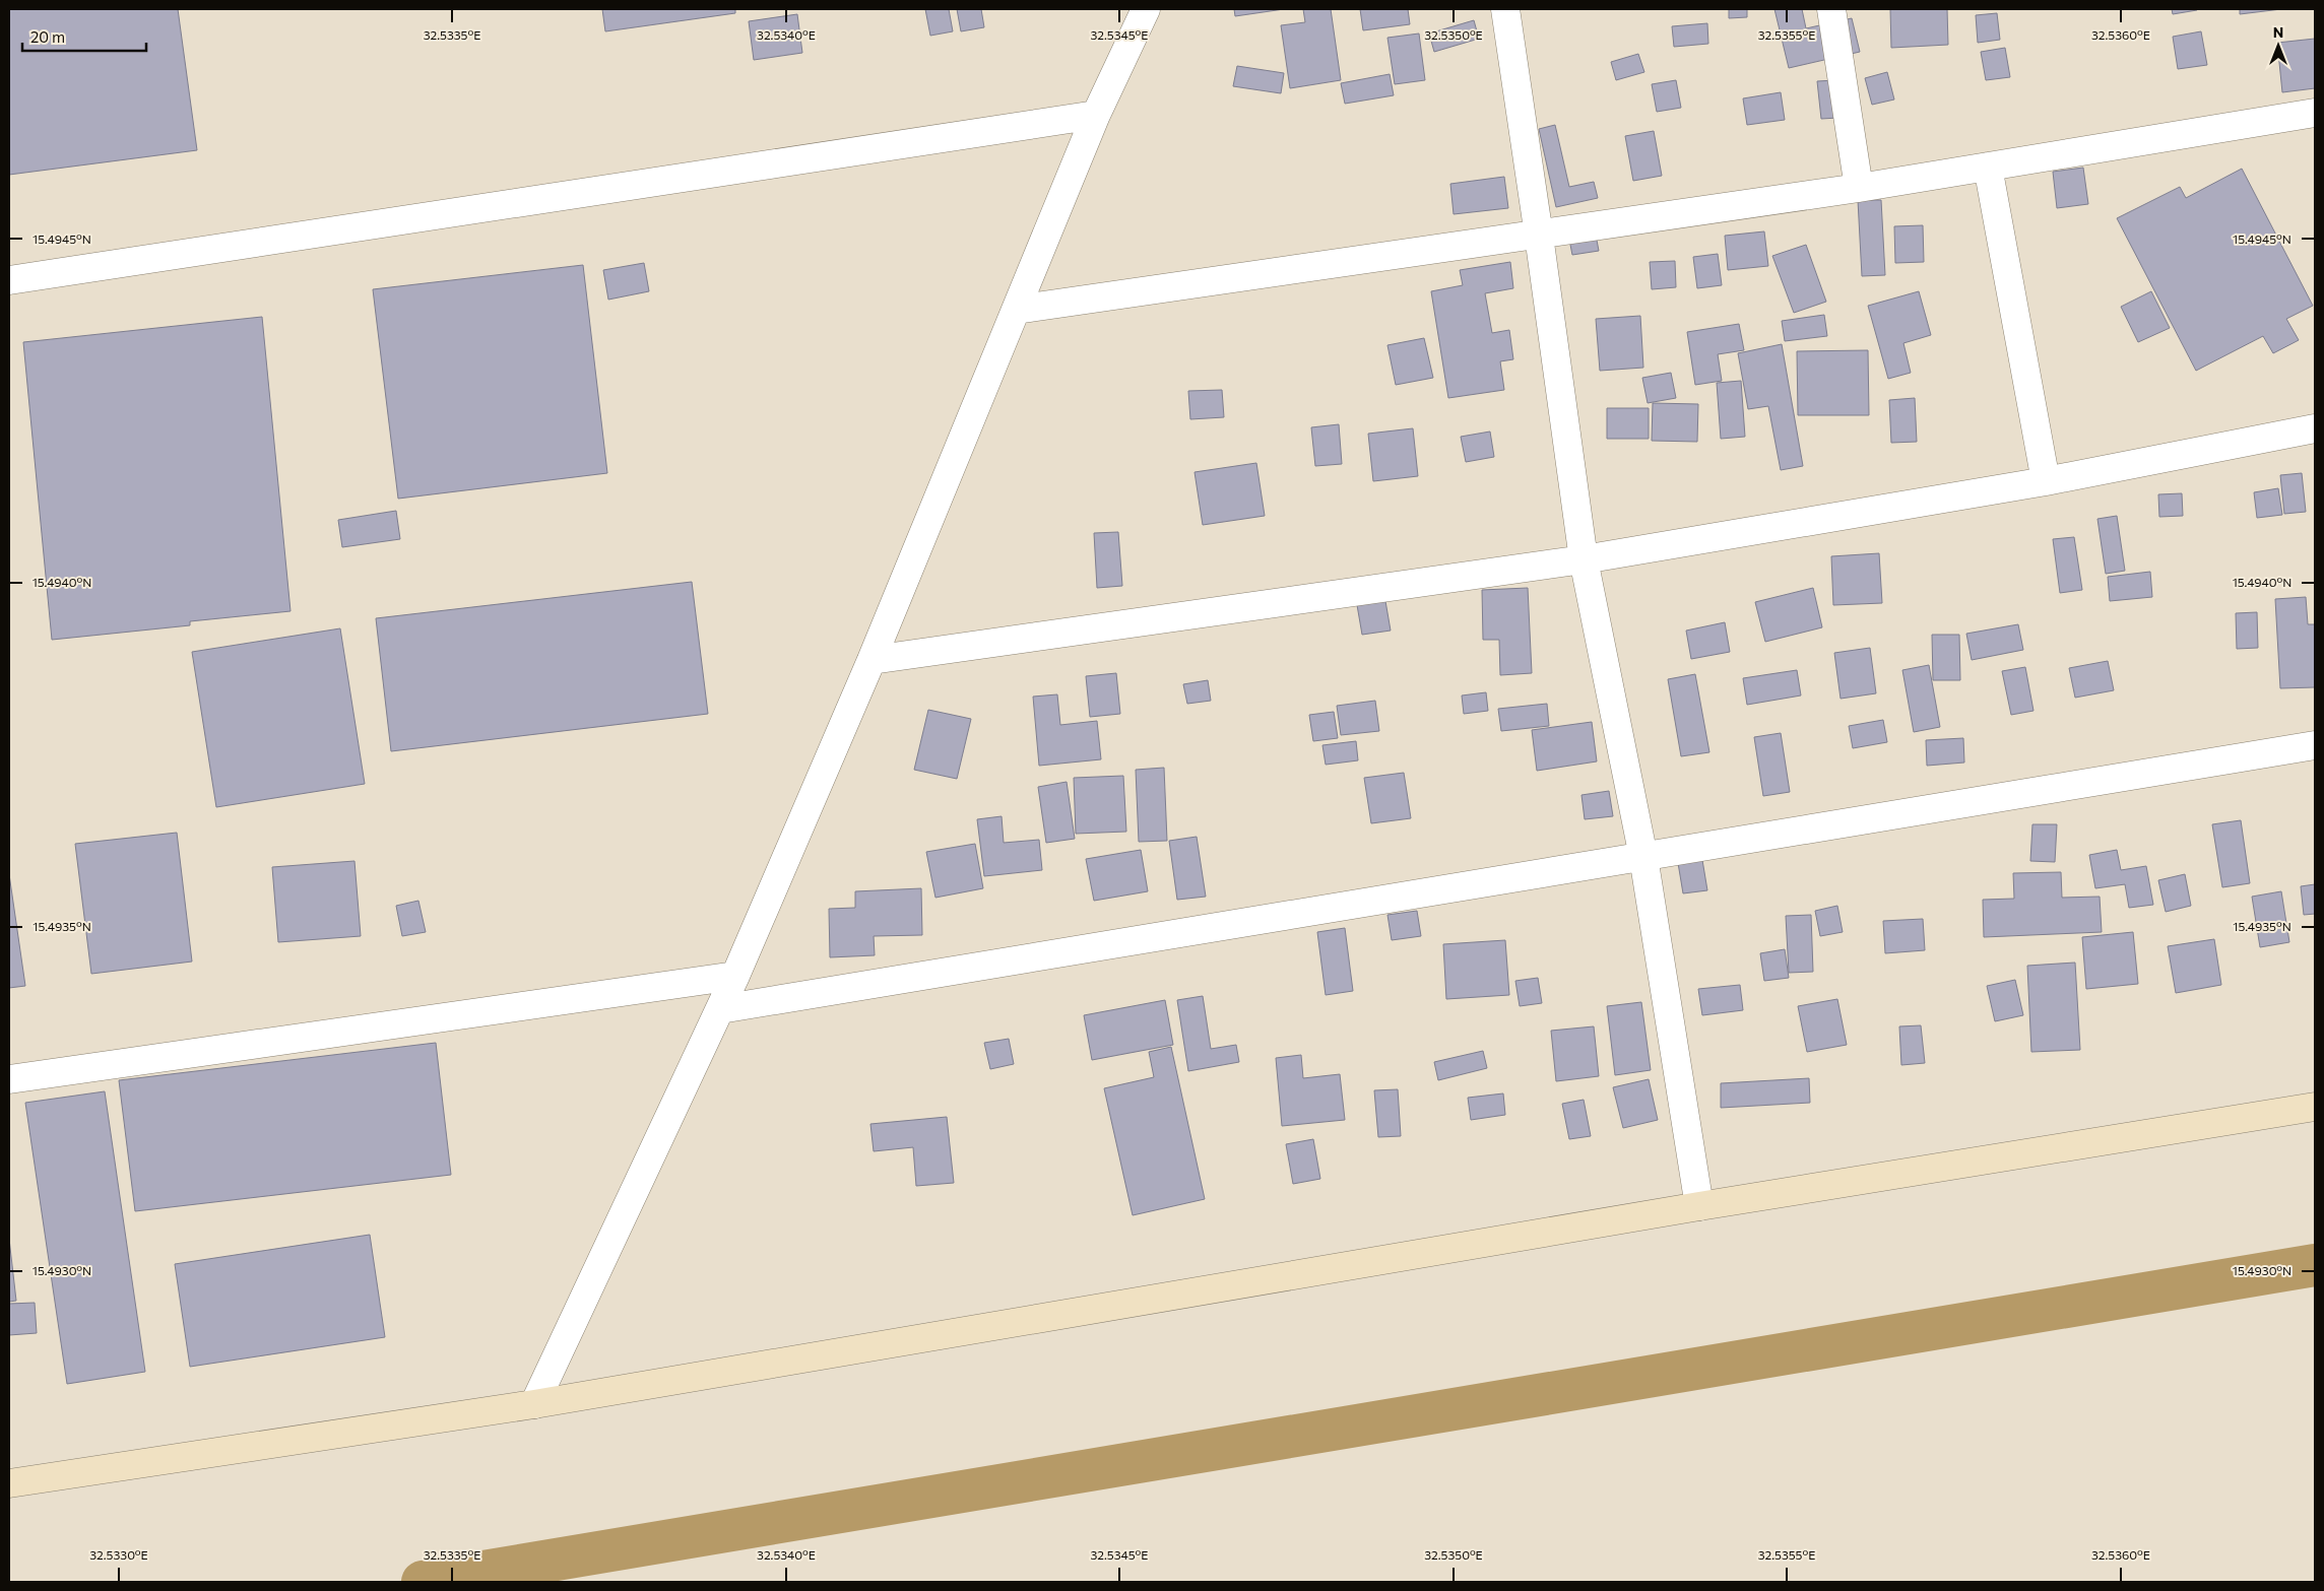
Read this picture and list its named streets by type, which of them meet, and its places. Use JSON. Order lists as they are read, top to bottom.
{
  "scale_bar": "20 m",
  "north": "top",
  "coordinates": [
    "32.5335°E",
    "32.5340°E",
    "32.5345°E",
    "32.5350°E",
    "32.5355°E",
    "32.5360°E",
    "15.4945°N",
    "15.4940°N",
    "15.4935°N",
    "15.4930°N",
    "32.5330°E"
  ]
}
